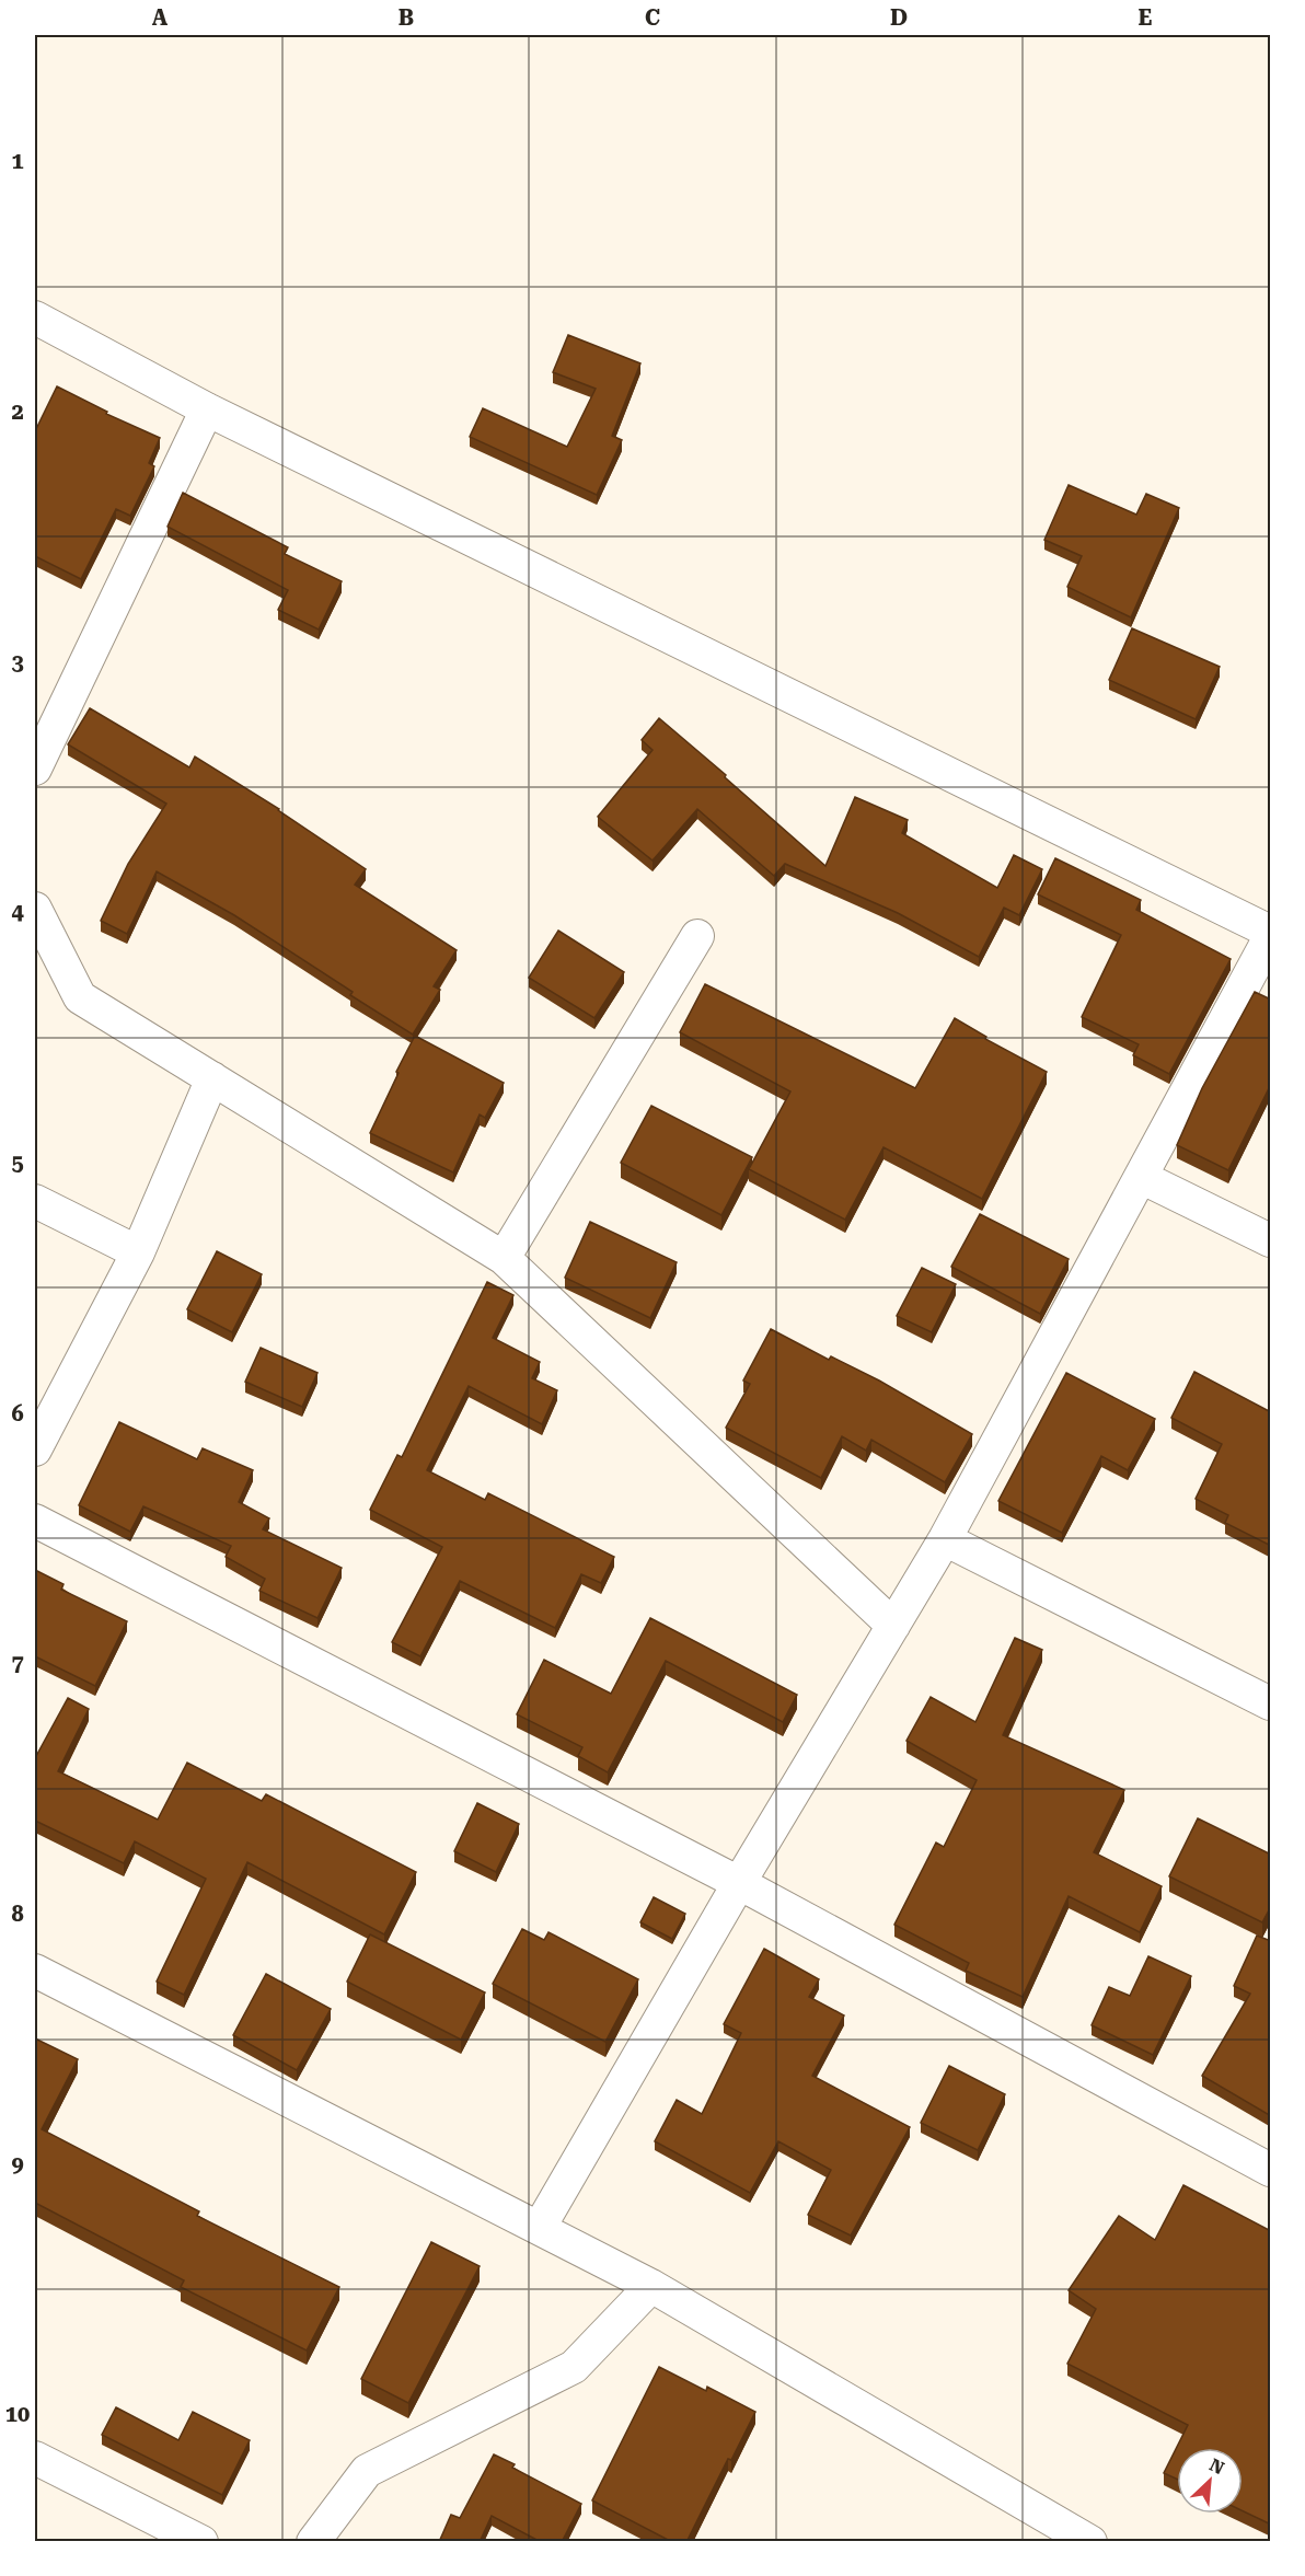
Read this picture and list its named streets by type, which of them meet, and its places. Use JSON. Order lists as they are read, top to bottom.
{
  "north": "top right",
  "grid": {
    "columns": [
      "A",
      "B",
      "C",
      "D",
      "E"
    ],
    "rows": [
      "1",
      "2",
      "3",
      "4",
      "5",
      "6",
      "7",
      "8",
      "9",
      "10"
    ]
  }
}
